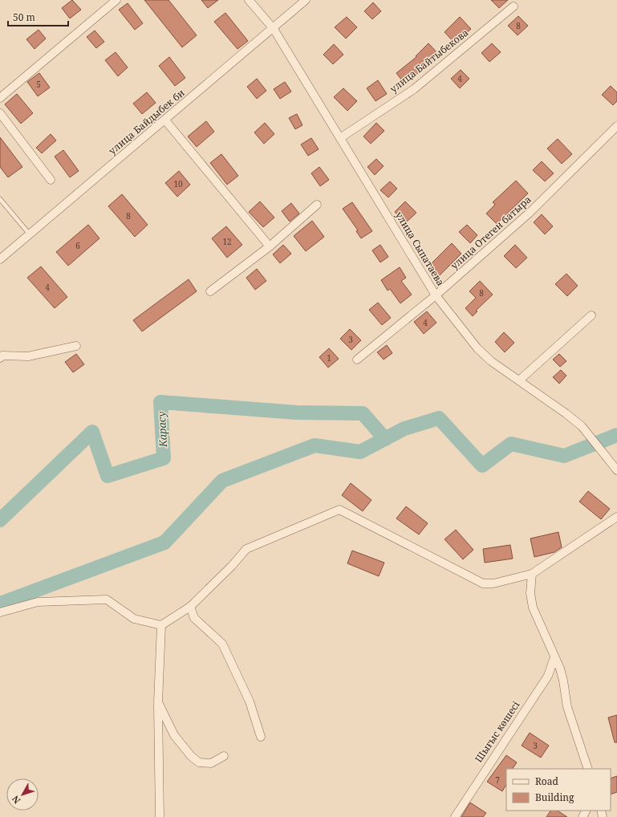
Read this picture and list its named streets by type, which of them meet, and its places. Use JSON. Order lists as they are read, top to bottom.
{
  "streets": {
    "street": [
      "улица Байтыбекова",
      "улица Байдыбек би",
      "улица Отеген батыра",
      "улица Сыпатаева",
      "Шығыс көшесі"
    ]
  },
  "crossings": [
    ["улица Байтыбекова", "улица Сыпатаева"],
    ["улица Байдыбек би", "улица Сыпатаева"],
    ["улица Отеген батыра", "улица Сыпатаева"]
  ],
  "water": ["Карасу"],
  "house_numbers": [
    "8",
    "4",
    "5",
    "10",
    "8",
    "12",
    "6",
    "4",
    "8",
    "4",
    "3",
    "1",
    "3",
    "7"
  ],
  "legend": ["Road", "Building"],
  "scale_bar": "50 m",
  "north": "bottom left"
}
